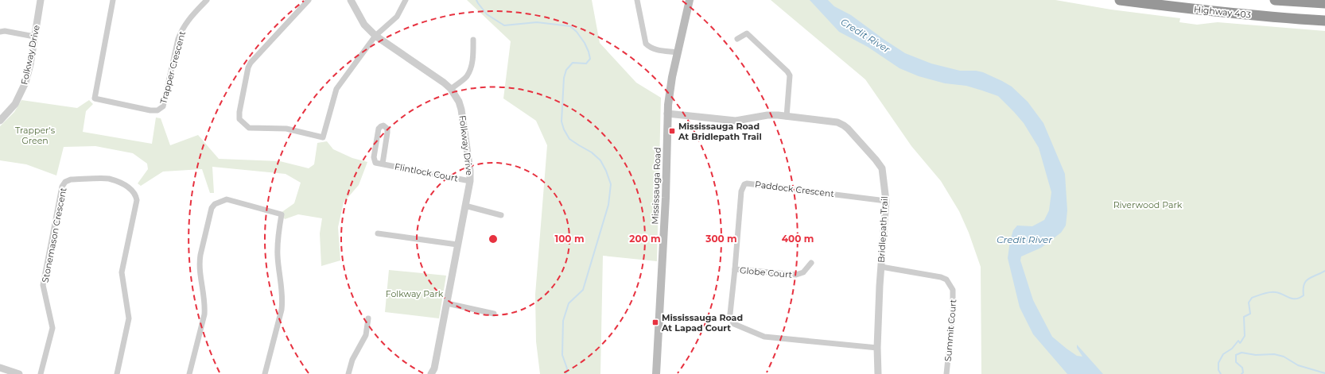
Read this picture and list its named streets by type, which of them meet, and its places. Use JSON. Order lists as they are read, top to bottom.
{
  "streets": {
    "highway": ["Highway 403"],
    "main road": ["Mississauga Road"],
    "street": [
      "Folkway Drive",
      "Trapper Crescent",
      "Flintlock Court",
      "Paddock Crescent",
      "Bridlepath Trail",
      "Stonemason Crescent",
      "Globe Court",
      "Summit Court"
    ]
  },
  "crossings": [
    ["Folkway Drive", "Flintlock Court"],
    ["Mississauga Road", "Bridlepath Trail"],
    ["Paddock Crescent", "Bridlepath Trail"],
    ["Paddock Crescent", "Globe Court"],
    ["Bridlepath Trail", "Summit Court"]
  ],
  "water": ["Credit River"],
  "parks": ["Trapper's Green", "Riverwood Park", "Folkway Park"],
  "places": {
    "transit": ["Mississauga Road At Bridlepath Trail", "Mississauga Road At Lapad Court"]
  },
  "rings": [
    "100 m",
    "200 m",
    "300 m",
    "400 m"
  ]
}
